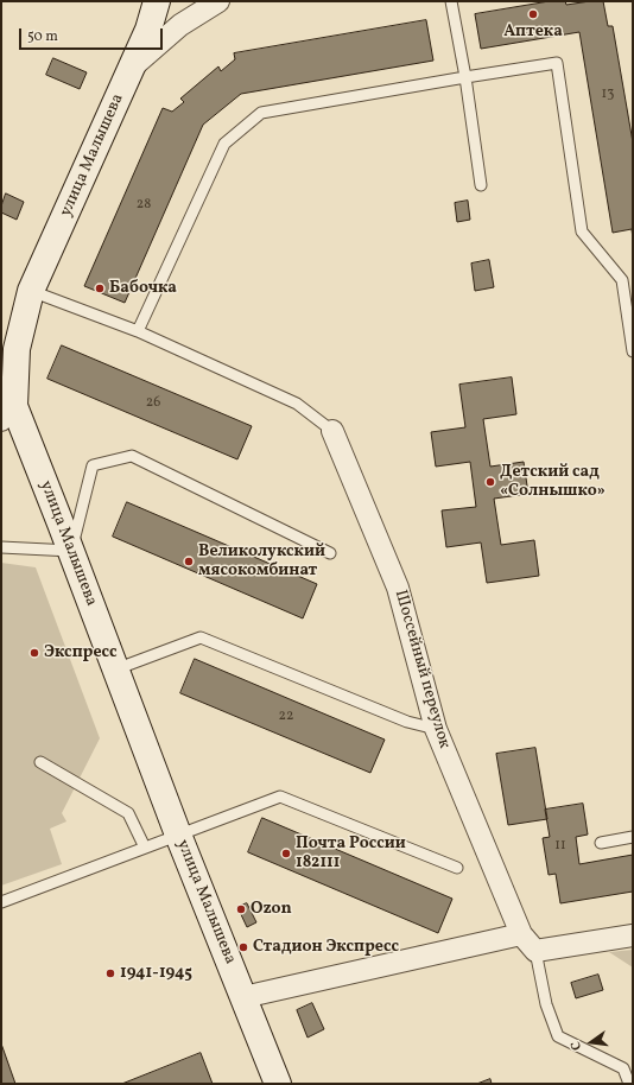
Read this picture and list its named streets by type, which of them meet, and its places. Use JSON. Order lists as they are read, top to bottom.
{
  "streets": {
    "street": ["улица Малышева", "Шоссейный переулок"]
  },
  "places": [
    "Аптека",
    "Бабочка",
    "Детский сад «Солнышко»",
    "Великолукский мясокомбинат",
    "Экспресс",
    "Почта России 182111",
    "Ozon",
    "Стадион Экспресс",
    "1941-1945"
  ],
  "house_numbers": [
    "13",
    "28",
    "26",
    "22",
    "11"
  ],
  "scale_bar": "50 m",
  "north": "left"
}
